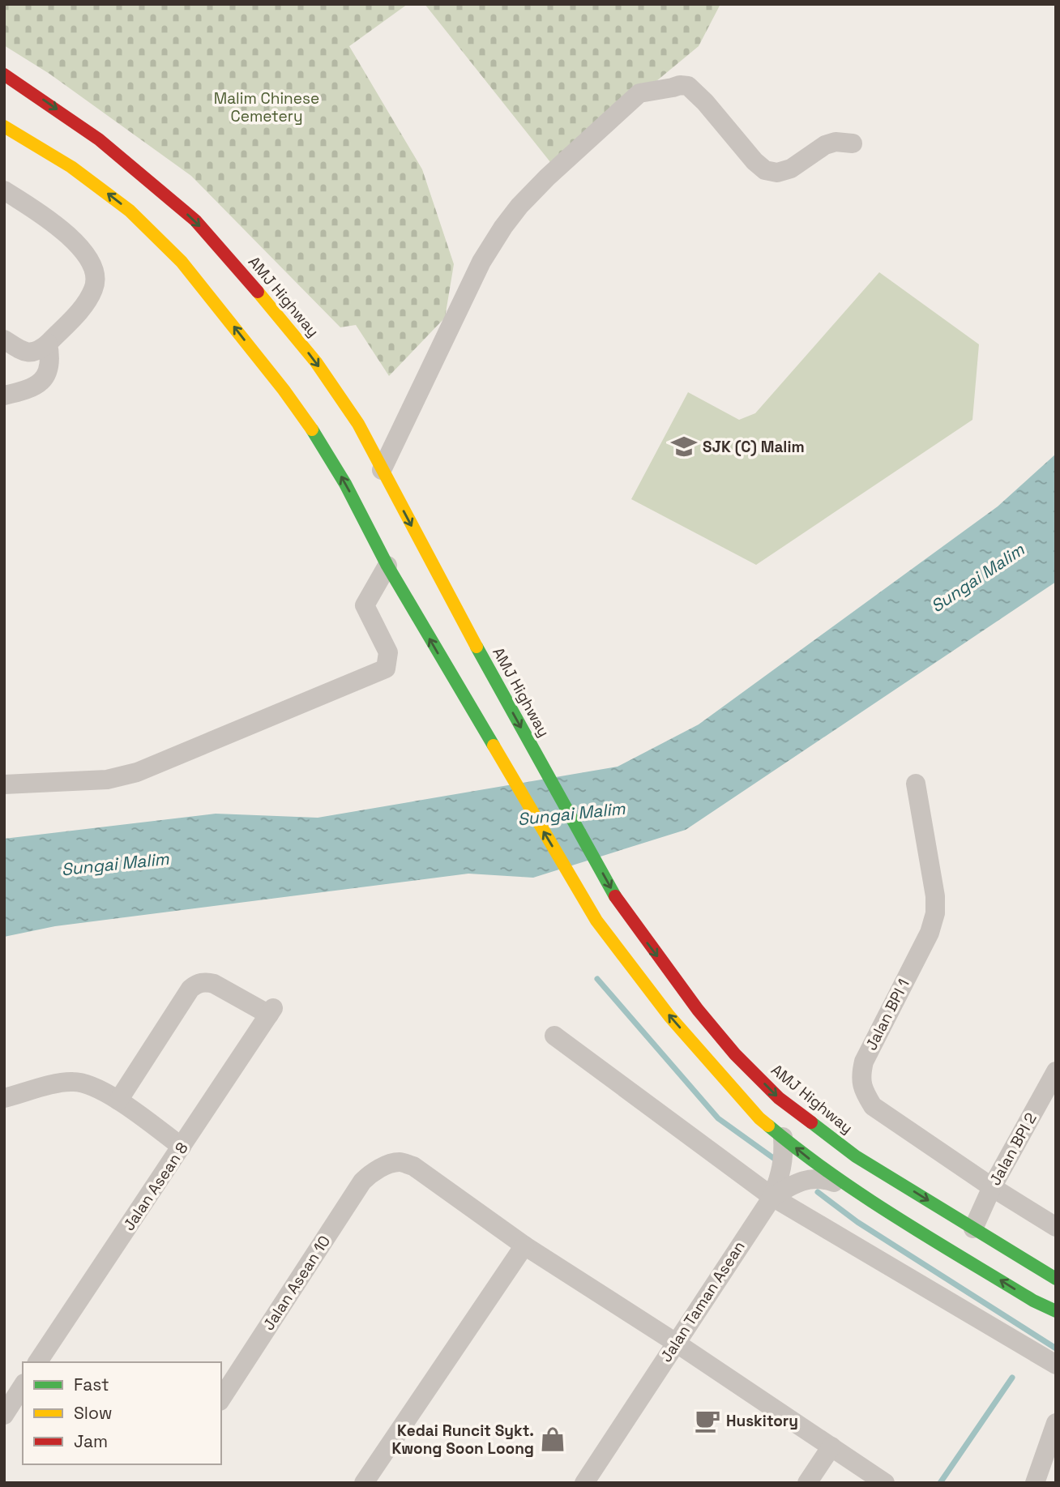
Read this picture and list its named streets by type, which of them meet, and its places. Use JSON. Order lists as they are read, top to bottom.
{
  "streets": {
    "highway": ["AMJ Highway"],
    "street": [
      "Jalan BPI 1",
      "Jalan BPI 2",
      "Jalan Asean 8",
      "Jalan Asean 10",
      "Jalan Taman Asean"
    ]
  },
  "crossings": [
    ["AMJ Highway", "Jalan BPI 2"],
    ["Jalan BPI 1", "Jalan BPI 2"]
  ],
  "water": ["Sungai Malim"],
  "parks": ["Malim Chinese Cemetery"],
  "places": {
    "school or university": ["SJK (C) Malim"],
    "cafe": ["Huskitory"],
    "shop": ["Kedai Runcit Sykt. Kwong Soon Loong"]
  },
  "legend": ["Fast", "Slow", "Jam"]
}
